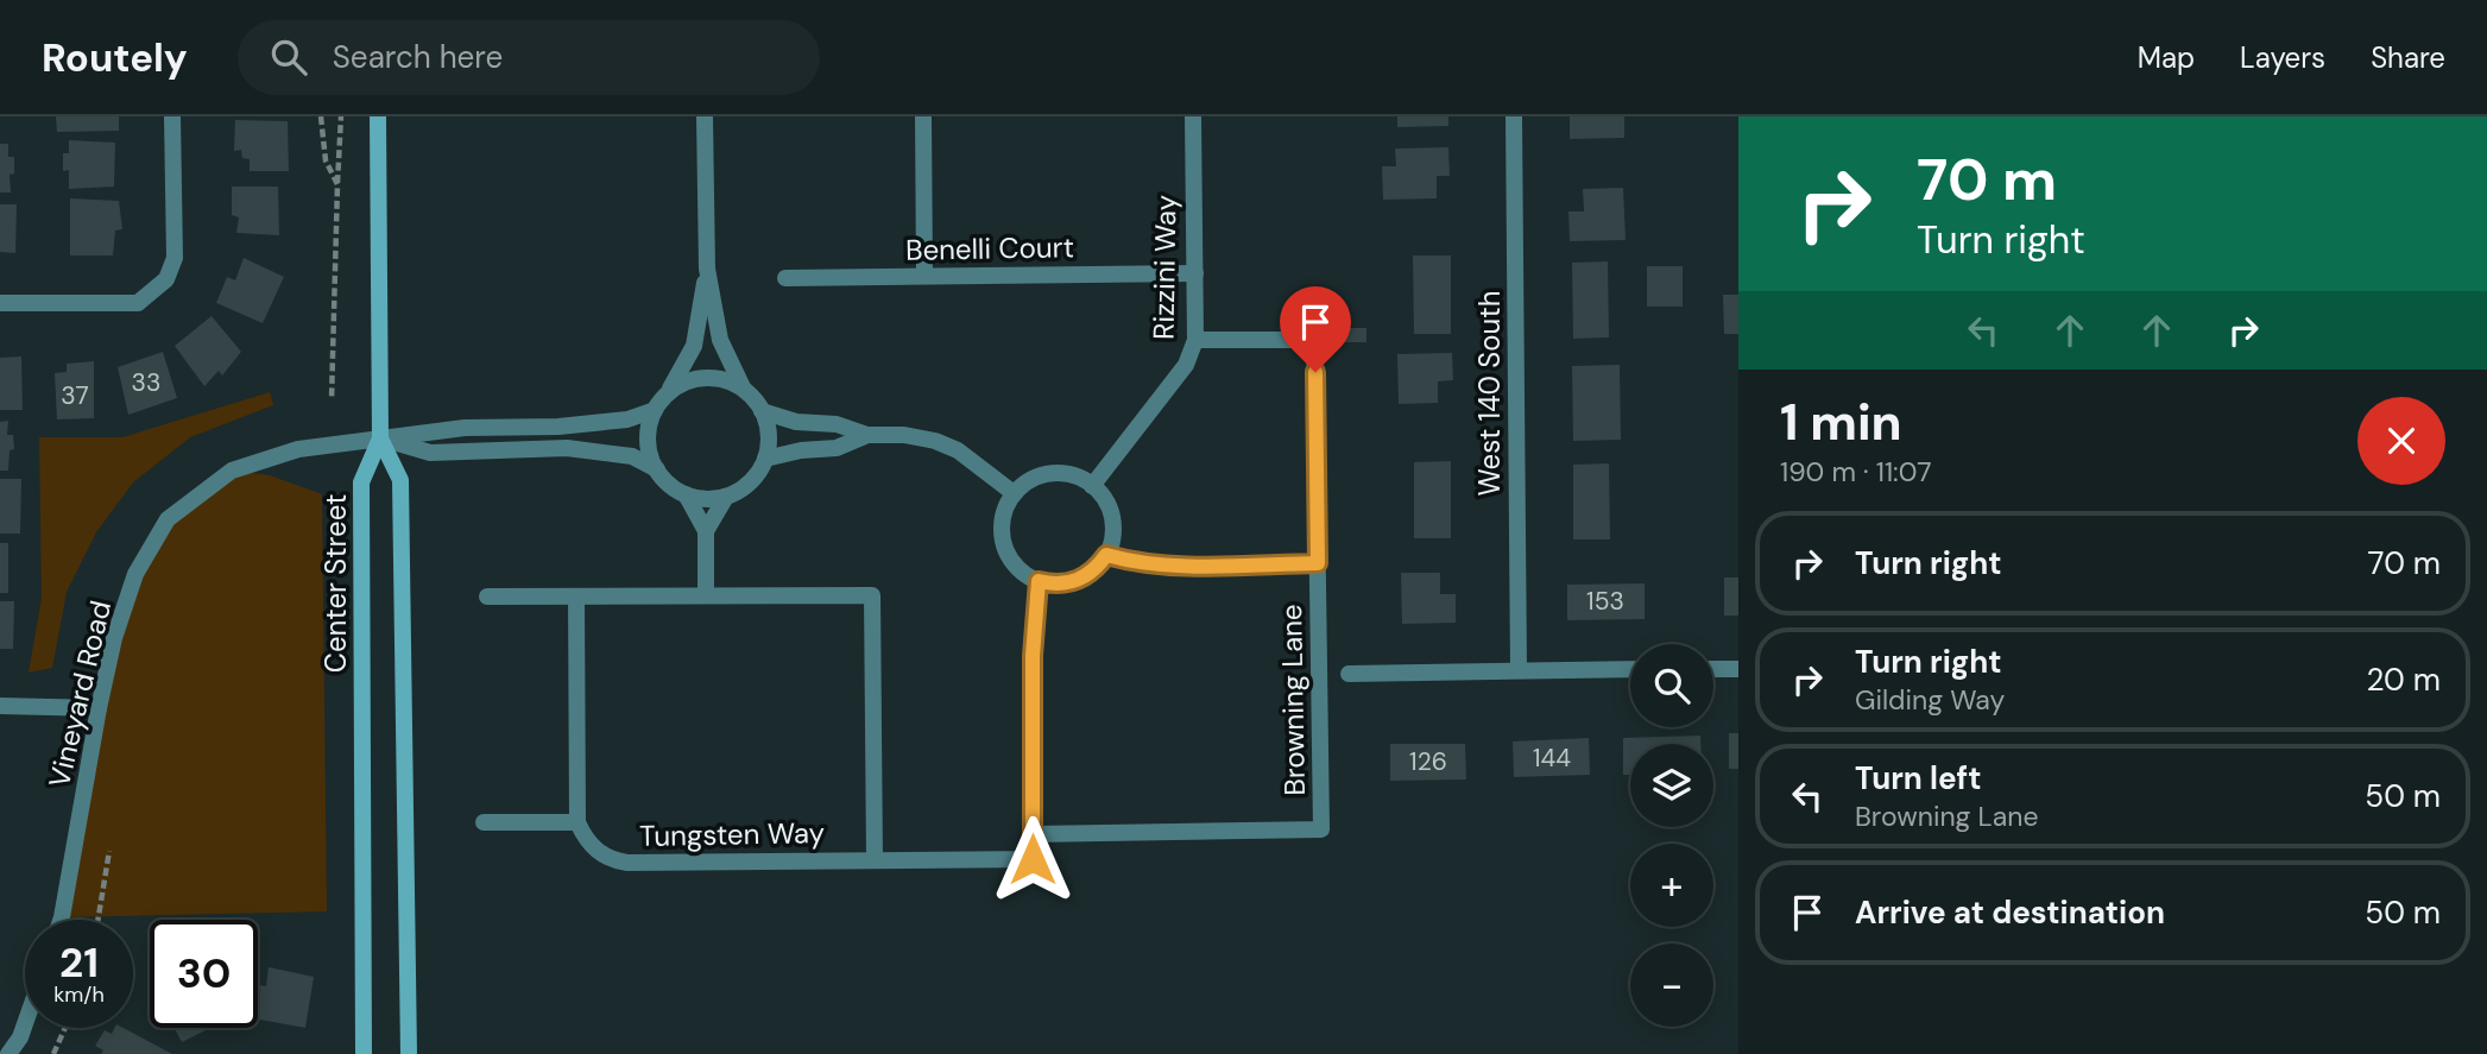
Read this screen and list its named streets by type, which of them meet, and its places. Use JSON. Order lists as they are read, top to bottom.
{
  "streets": {
    "main road": ["Center Street"],
    "street": [
      "Benelli Court",
      "Rizzini Way",
      "West 140 South",
      "Vineyard Road",
      "Browning Lane",
      "Tungsten Way"
    ]
  },
  "crossings": [
    ["Benelli Court", "Rizzini Way"],
    ["Rizzini Way", "Browning Lane"],
    ["Center Street", "Vineyard Road"],
    ["Browning Lane", "Tungsten Way"]
  ],
  "house_numbers": [
    "33",
    "37",
    "153",
    "144",
    "126"
  ],
  "page": {
    "header": "Routely",
    "search": "Search here",
    "nav": ["Map", "Layers", "Share"],
    "turn": ["70 m", "Turn right"],
    "heading": ["1 min", "190 m · 11:07"],
    "list": [
      {
        "name": "Turn right",
        "value": "70 m"
      },
      {
        "name": "Turn right",
        "note": "Gilding Way",
        "value": "20 m"
      },
      {
        "name": "Turn left",
        "note": "Browning Lane",
        "value": "50 m"
      },
      {
        "name": "Arrive at destination",
        "value": "50 m"
      }
    ],
    "map_buttons": ["+", "−"],
    "speed": "21 km/h",
    "limit": "30"
  }
}
